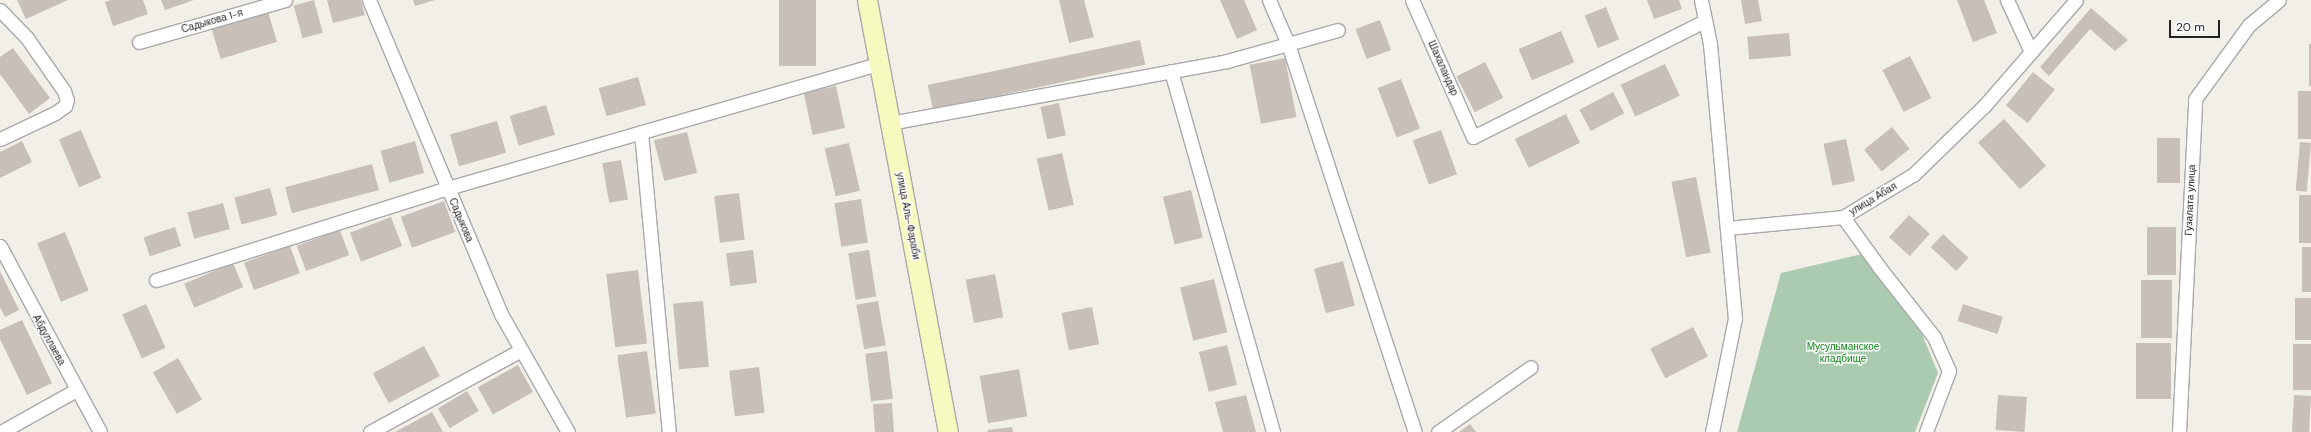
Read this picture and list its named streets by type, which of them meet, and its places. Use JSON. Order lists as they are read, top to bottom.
{
  "streets": {
    "main road": ["улица Аль-Фараби"],
    "street": [
      "Садыкова 1-я",
      "Шахаландар",
      "улица Абая",
      "Гузалата улица",
      "Садыкова",
      "Абдуллаева"
    ]
  },
  "parks": ["Мусульманское кладбище"],
  "scale_bar": "20 m"
}
